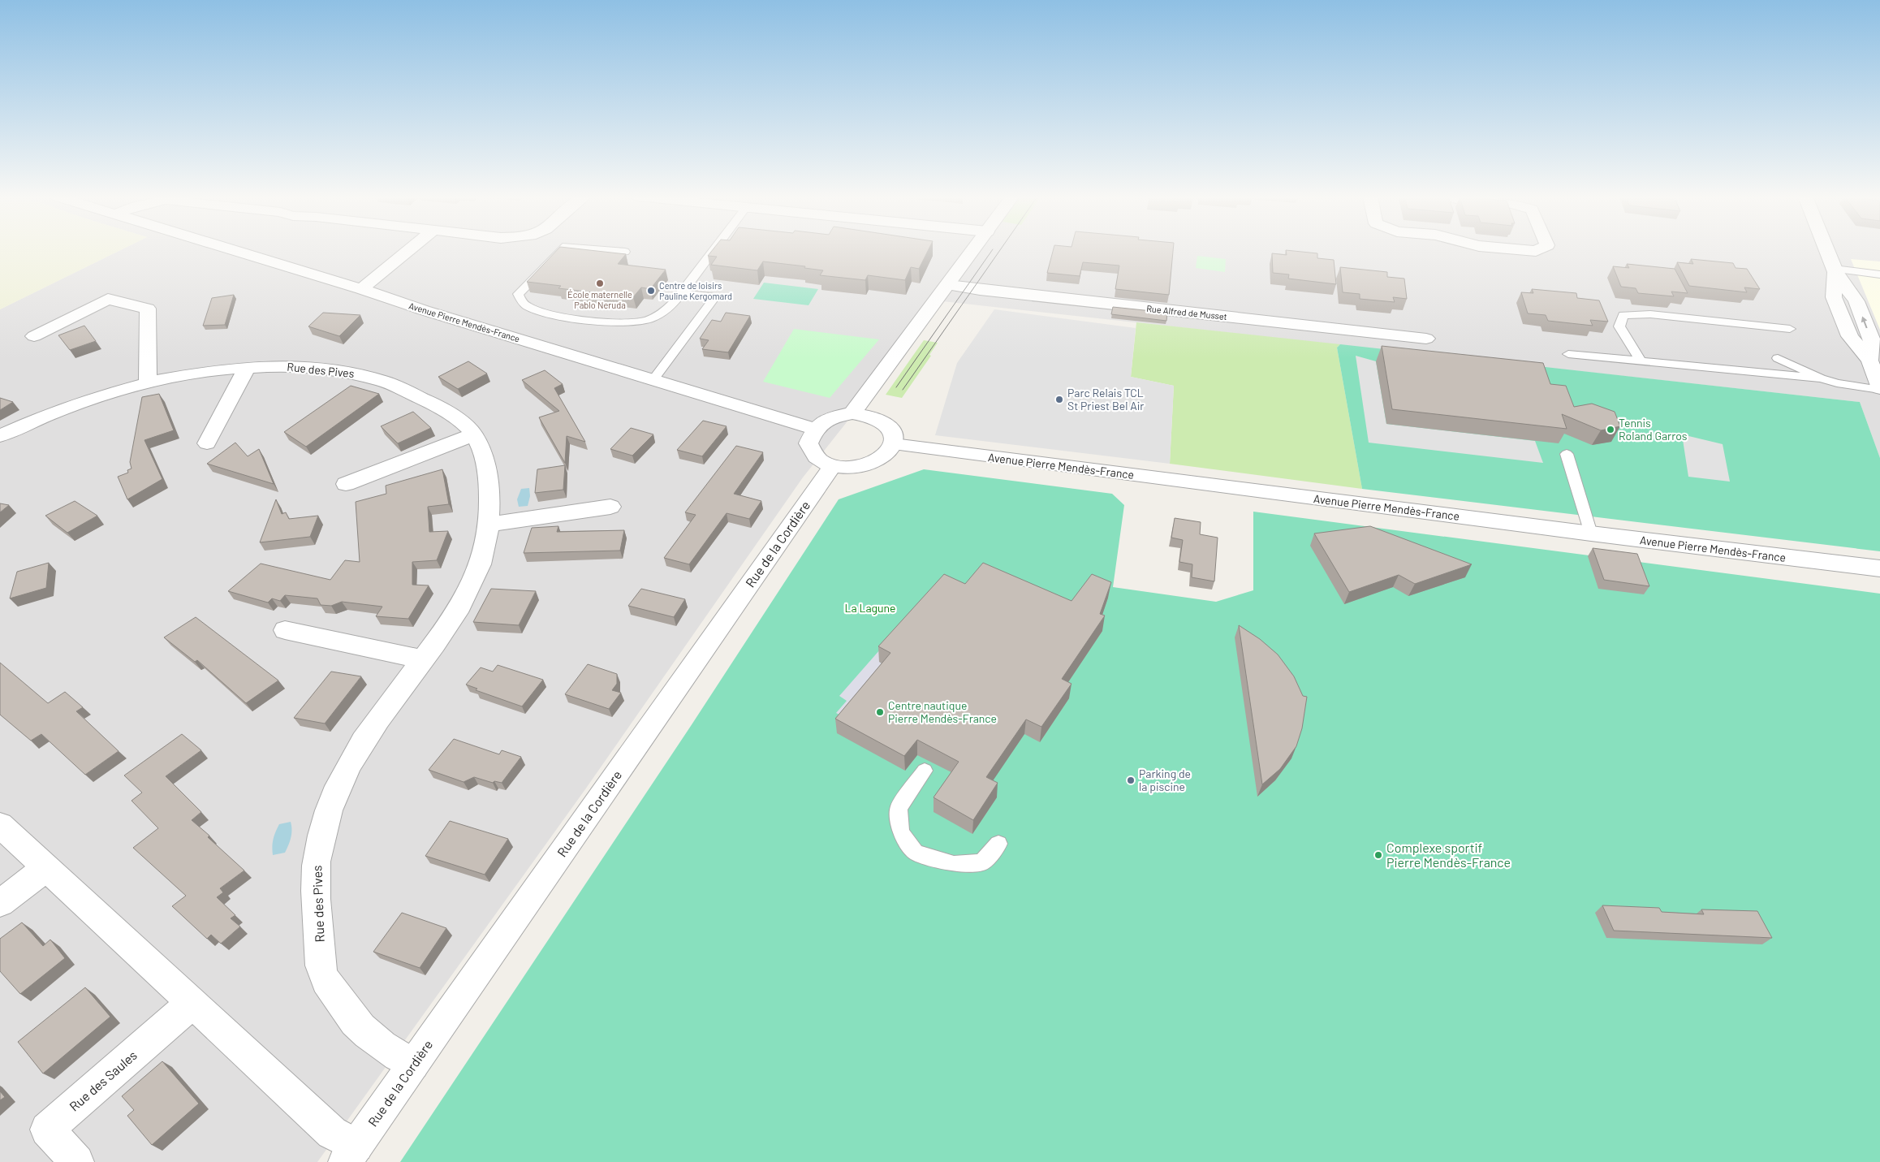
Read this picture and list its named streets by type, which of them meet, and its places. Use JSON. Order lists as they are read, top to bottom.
{
  "streets": {
    "street": [
      "Rue Alfred de Musset",
      "Avenue Pierre Mendès-France",
      "Rue des Pives",
      "Rue de la Cordière",
      "Rue des Saules"
    ]
  },
  "crossings": [
    ["Avenue Pierre Mendès-France", "Rue de la Cordière"],
    ["Rue des Pives", "Rue de la Cordière"]
  ],
  "parks": ["La Lagune"],
  "places": [
    "École maternelle Pablo Neruda",
    "Centre de loisirs Pauline Kergomard",
    "Parc Relais TCL St Priest Bel Air",
    "Tennis Roland Garros",
    "Centre nautique Pierre Mendès-France",
    "Parking de la piscine",
    "Complexe sportif Pierre Mendès-France"
  ]
}
